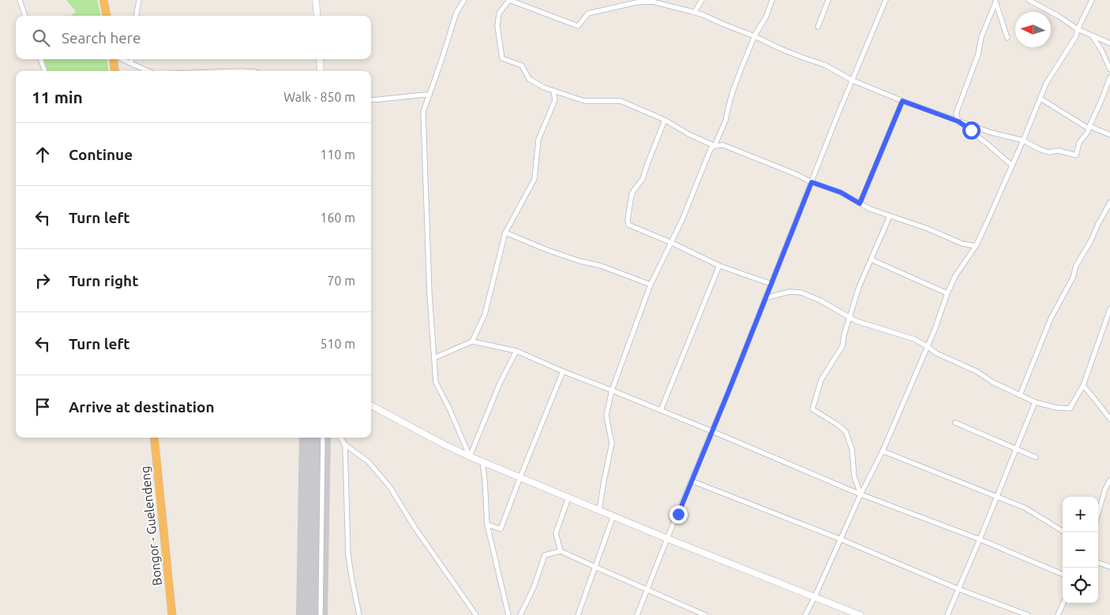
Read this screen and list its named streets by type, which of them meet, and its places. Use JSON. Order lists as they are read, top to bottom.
{
  "streets": {
    "highway": ["Bongor - Guelendeng"]
  },
  "north": "left",
  "page": {
    "search": "Search here",
    "heading": ["11 min", "Walk · 850 m"],
    "list": [
      ["Continue", "110 m"],
      ["Turn left", "160 m"],
      ["Turn right", "70 m"],
      ["Turn left", "510 m"],
      "Arrive at destination"
    ],
    "map_buttons": ["+", "−"]
  }
}
